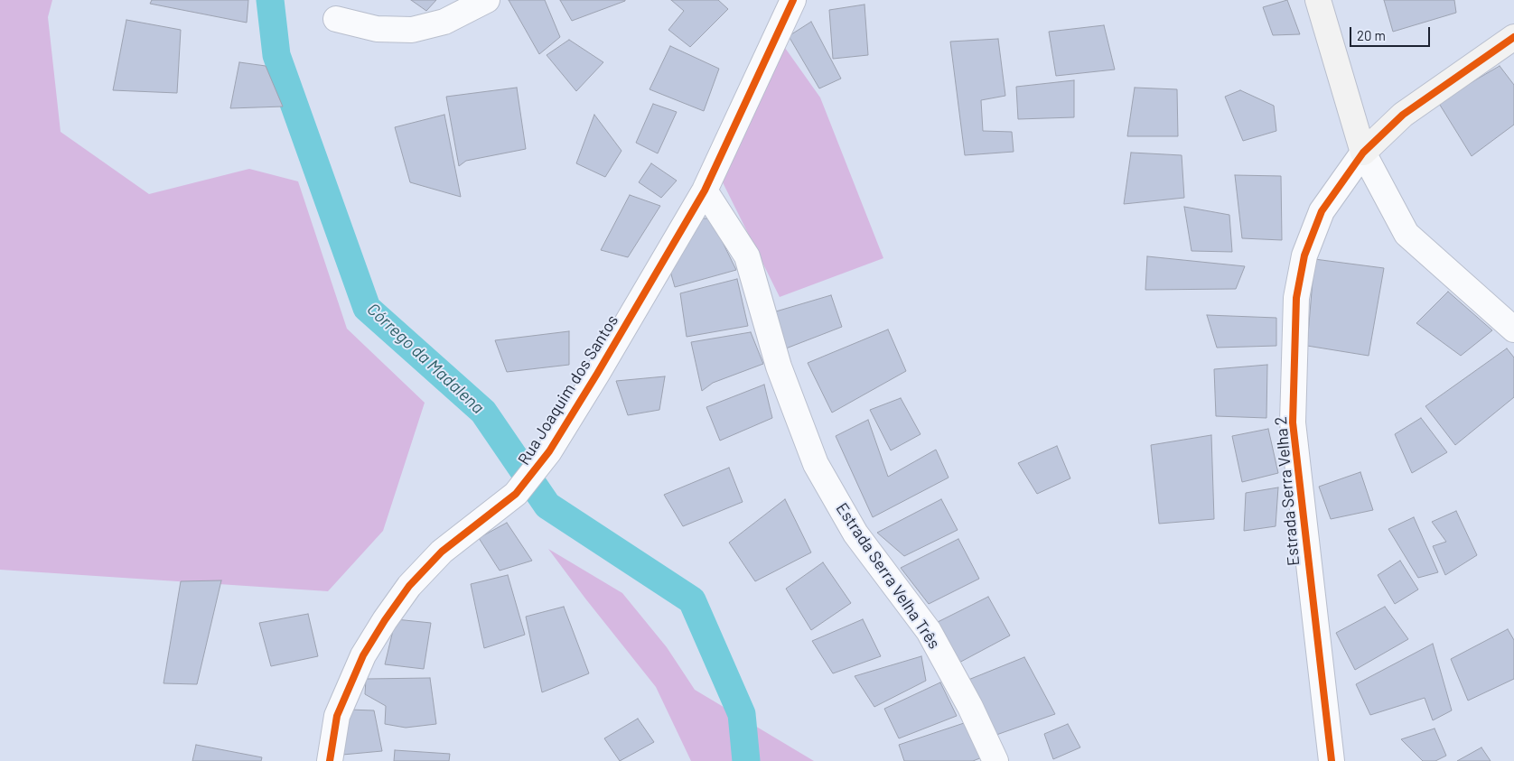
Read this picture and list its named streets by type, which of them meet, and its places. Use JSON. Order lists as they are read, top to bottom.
{
  "streets": {
    "street": ["Rua Joaquim dos Santos", "Estrada Serra Velha 2", "Estrada Serra Velha Três"]
  },
  "crossings": [
    ["Rua Joaquim dos Santos", "Estrada Serra Velha Três"]
  ],
  "water": ["Córrego da Madalena"],
  "scale_bar": "20 m"
}
